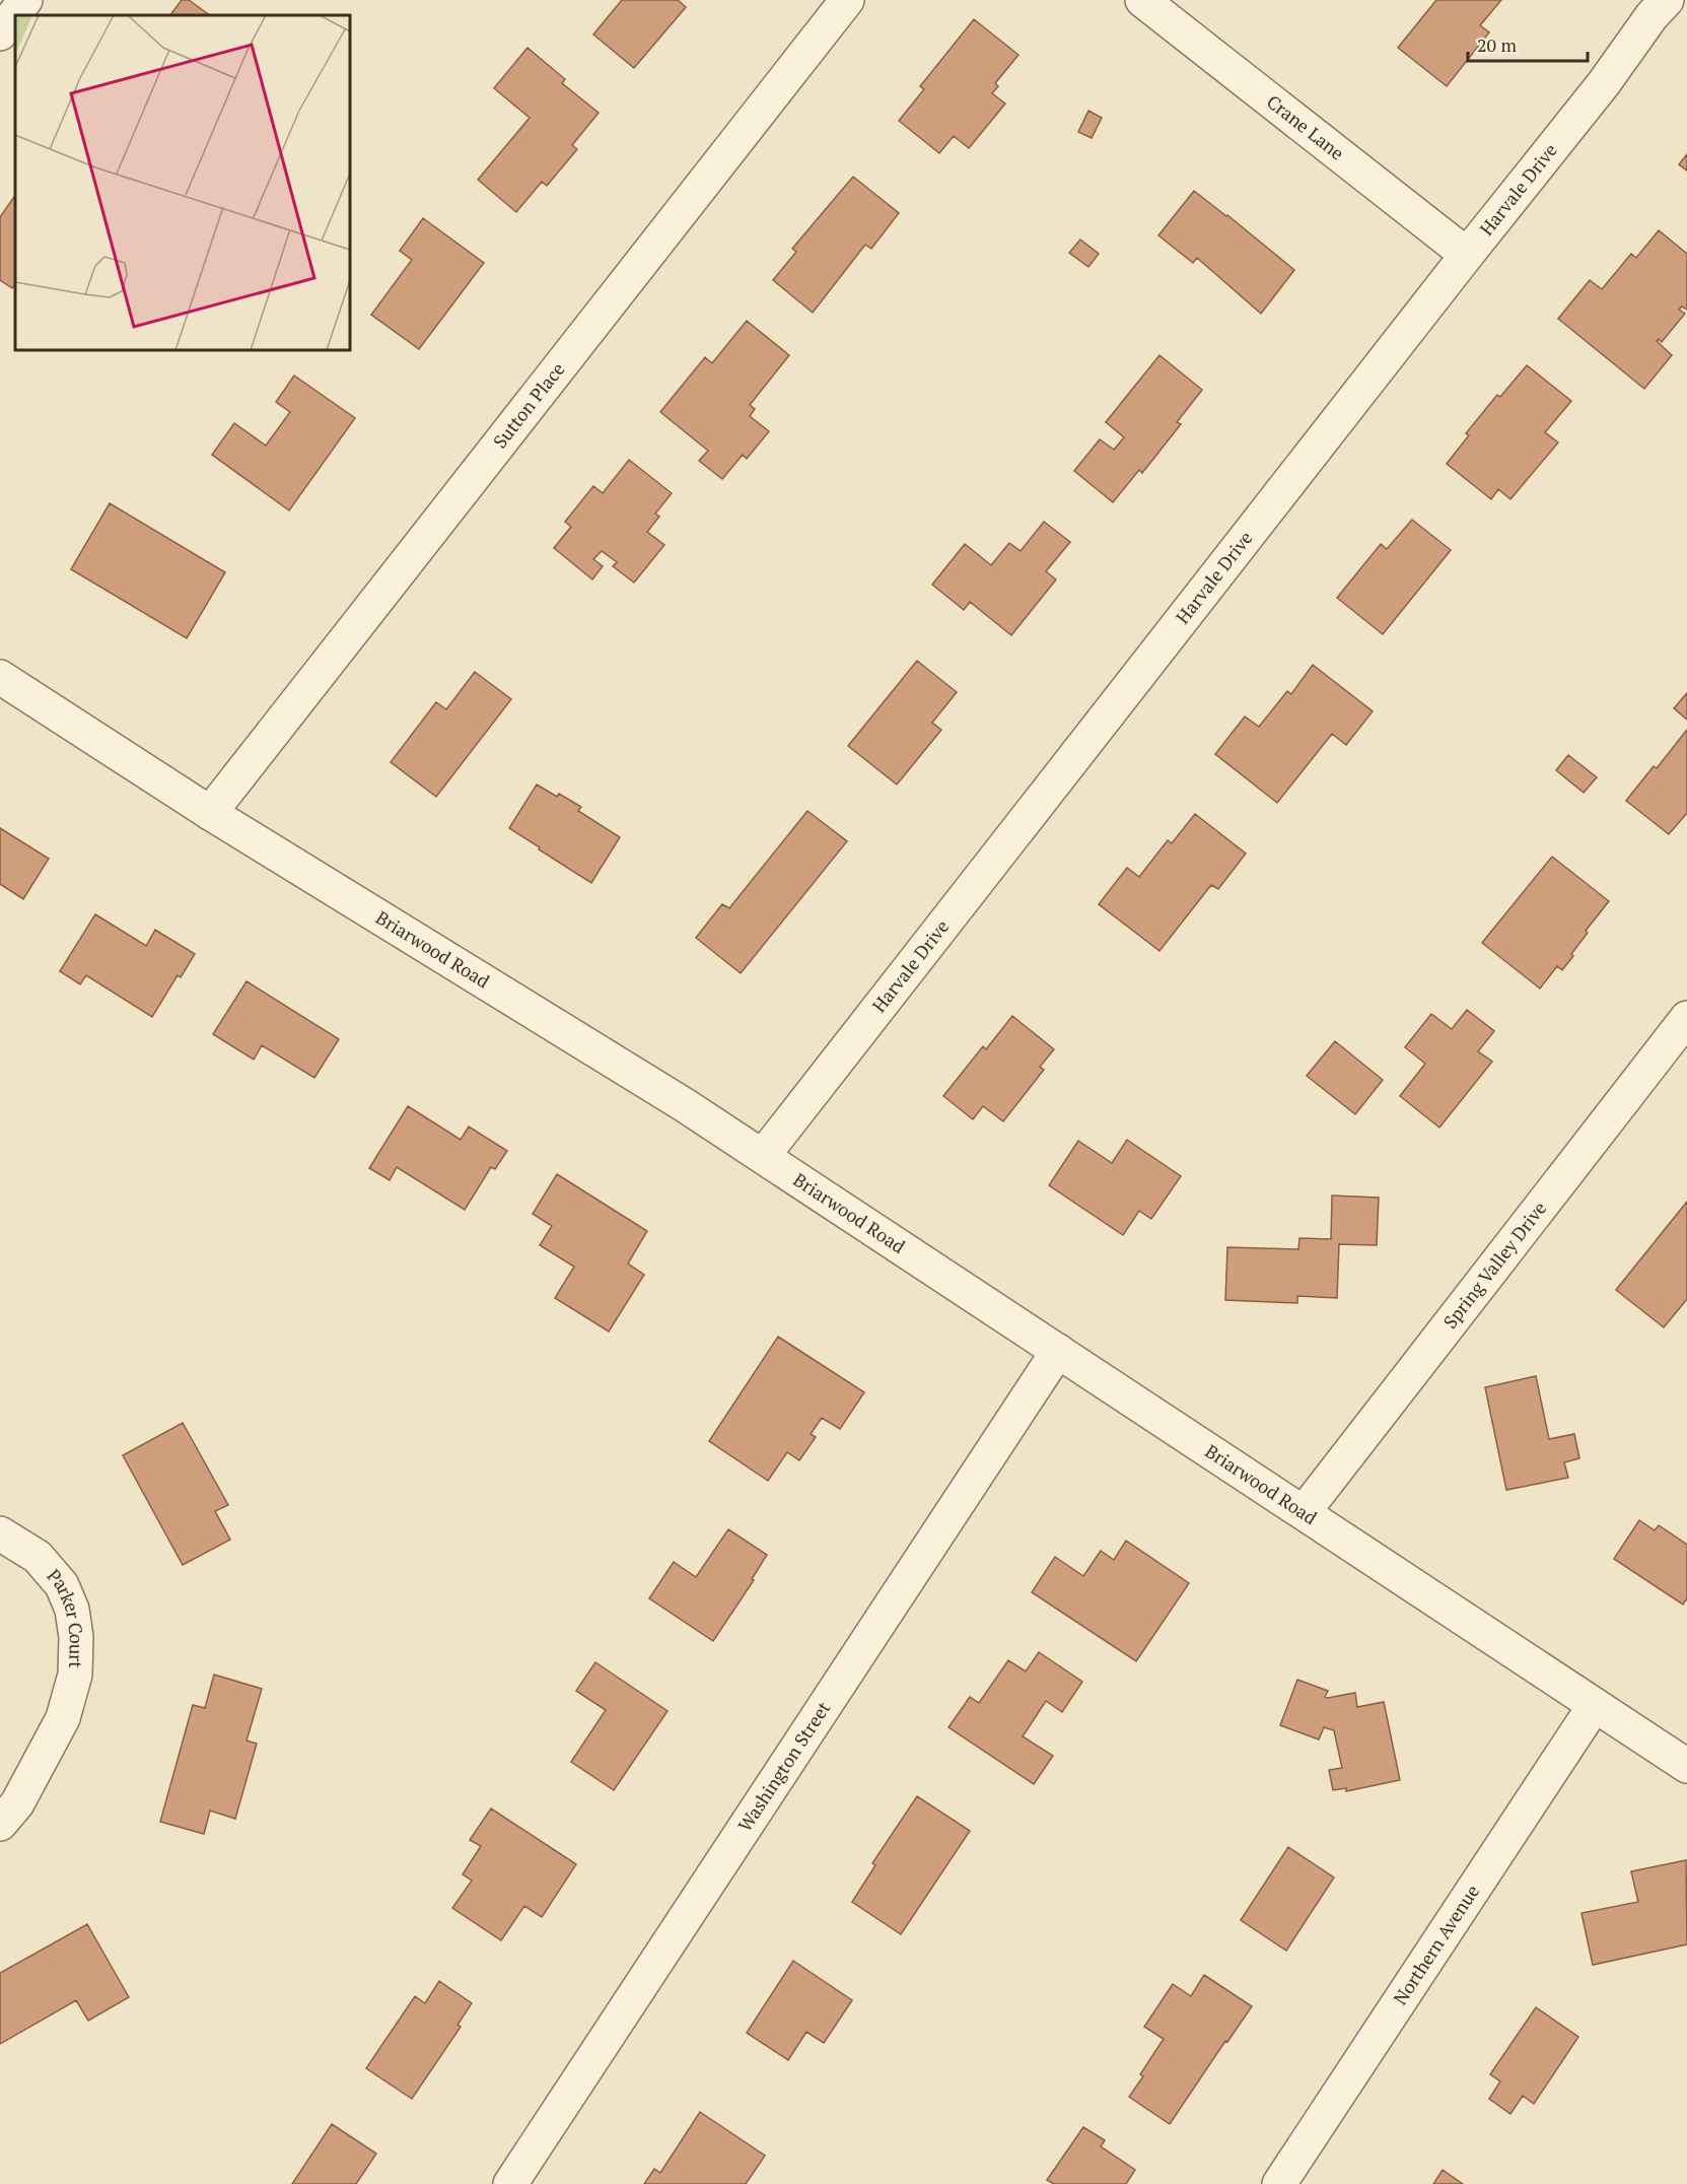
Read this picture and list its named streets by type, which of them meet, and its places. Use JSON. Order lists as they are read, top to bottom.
{
  "streets": {
    "street": [
      "Crane Lane",
      "Harvale Drive",
      "Sutton Place",
      "Briarwood Road",
      "Spring Valley Drive",
      "Parker Court",
      "Washington Street",
      "Northern Avenue"
    ]
  },
  "crossings": [
    ["Crane Lane", "Harvale Drive"],
    ["Harvale Drive", "Briarwood Road"],
    ["Sutton Place", "Briarwood Road"],
    ["Briarwood Road", "Spring Valley Drive"],
    ["Briarwood Road", "Washington Street"],
    ["Briarwood Road", "Northern Avenue"]
  ],
  "scale_bar": "20 m"
}
